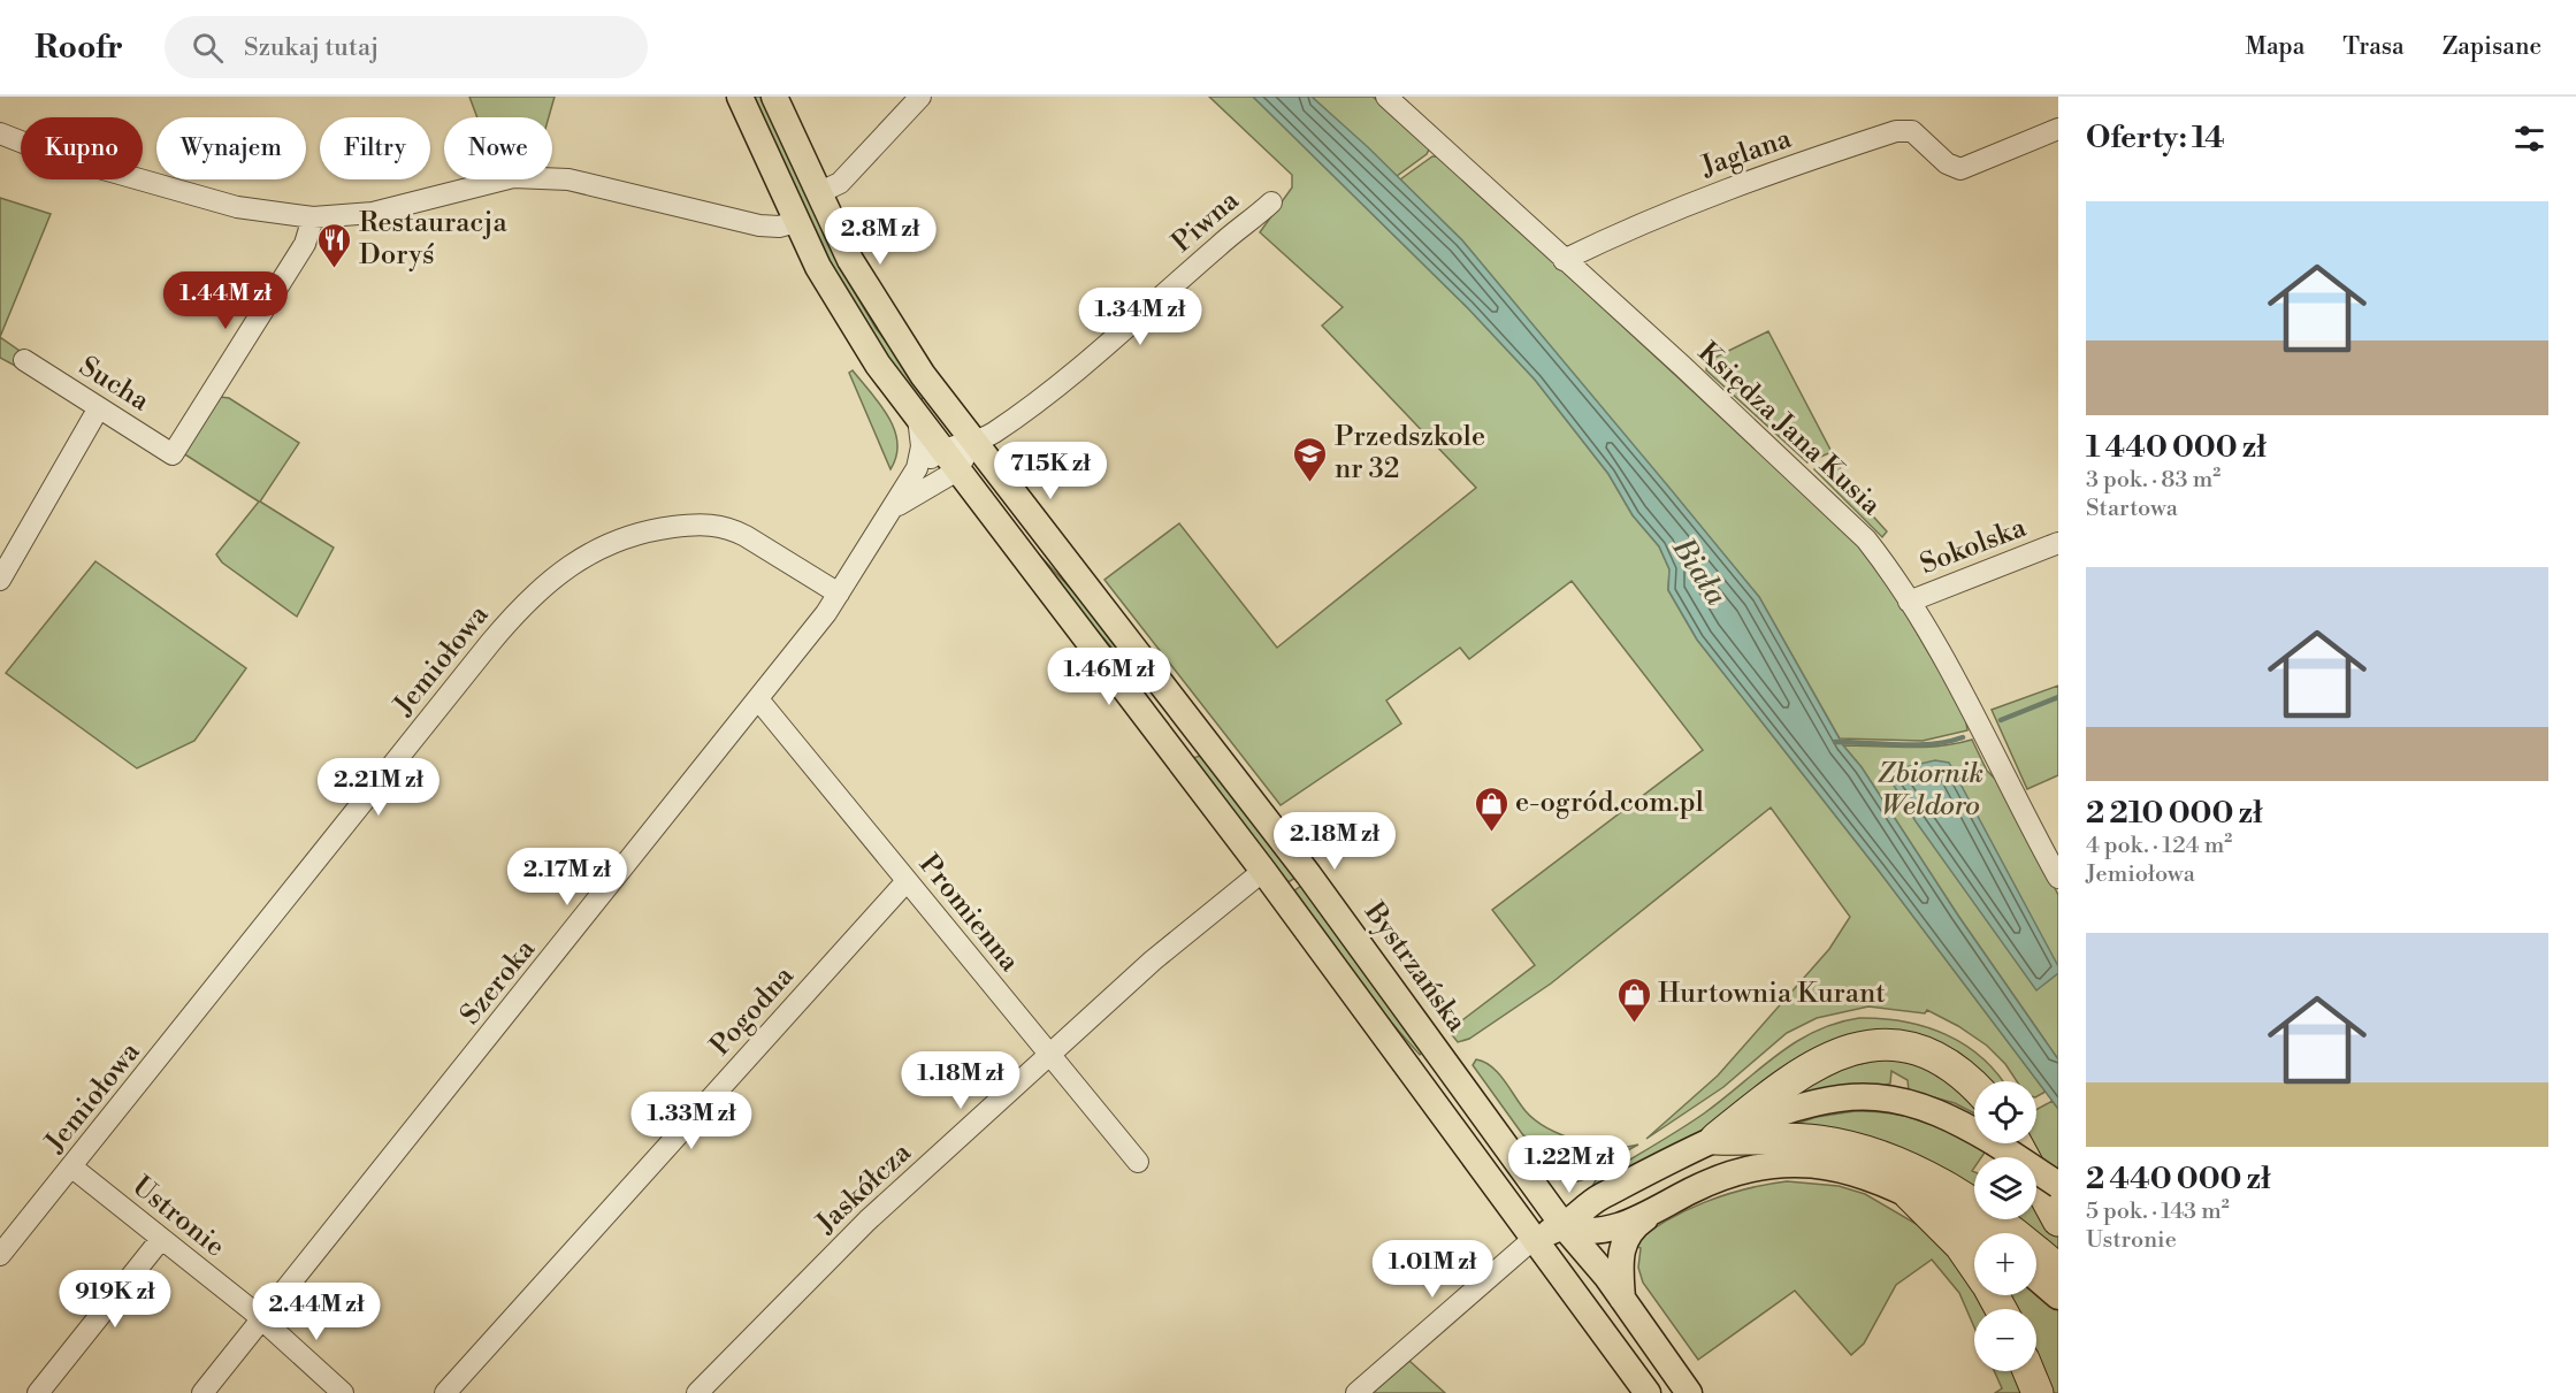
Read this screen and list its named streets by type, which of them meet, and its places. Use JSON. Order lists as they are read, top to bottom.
{
  "streets": {
    "main road": ["Bystrzańska"],
    "street": [
      "Jaglana",
      "Piwna",
      "Sucha",
      "Księdza Jana Kusia",
      "Sokolska",
      "Jemiołowa",
      "Promienna",
      "Szeroka",
      "Pogodna",
      "Jaskółcza",
      "Ustronie"
    ]
  },
  "crossings": [
    ["Jaglana", "Księdza Jana Kusia"],
    ["Piwna", "Bystrzańska"],
    ["Piwna", "Szeroka"],
    ["Księdza Jana Kusia", "Sokolska"],
    ["Jemiołowa", "Szeroka"],
    ["Jemiołowa", "Ustronie"],
    ["Promienna", "Szeroka"],
    ["Promienna", "Pogodna"],
    ["Promienna", "Jaskółcza"],
    ["Szeroka", "Ustronie"]
  ],
  "water": ["Biała"],
  "parks": ["Zbiornik Weldoro"],
  "places": {
    "restaurant": ["Restauracja Doryś"],
    "school or university": ["Przedszkole nr 32"],
    "shop": ["e-ogród.com.pl", "Hurtownia Kurant"]
  },
  "page": {
    "header": "Roofr",
    "search": "Szukaj tutaj",
    "nav": ["Mapa", "Trasa", "Zapisane"],
    "heading": "Oferty: 14",
    "chip": [
      "Kupno",
      "Wynajem",
      "Filtry",
      "Nowe"
    ],
    "list": [
      {
        "name": "1 440 000 zł",
        "note": "3 pok. · 83 m² · Startowa"
      },
      {
        "name": "2 210 000 zł",
        "note": "4 pok. · 124 m² · Jemiołowa"
      },
      {
        "name": "2 440 000 zł",
        "note": "5 pok. · 143 m² · Ustronie"
      }
    ],
    "price": [
      "2.8M zł",
      "1.44M zł",
      "1.34M zł",
      "715K zł",
      "1.46M zł",
      "2.21M zł",
      "2.18M zł",
      "2.17M zł",
      "1.18M zł",
      "1.33M zł",
      "1.22M zł",
      "1.01M zł",
      "919K zł",
      "2.44M zł"
    ],
    "map_buttons": ["+", "−"]
  }
}
